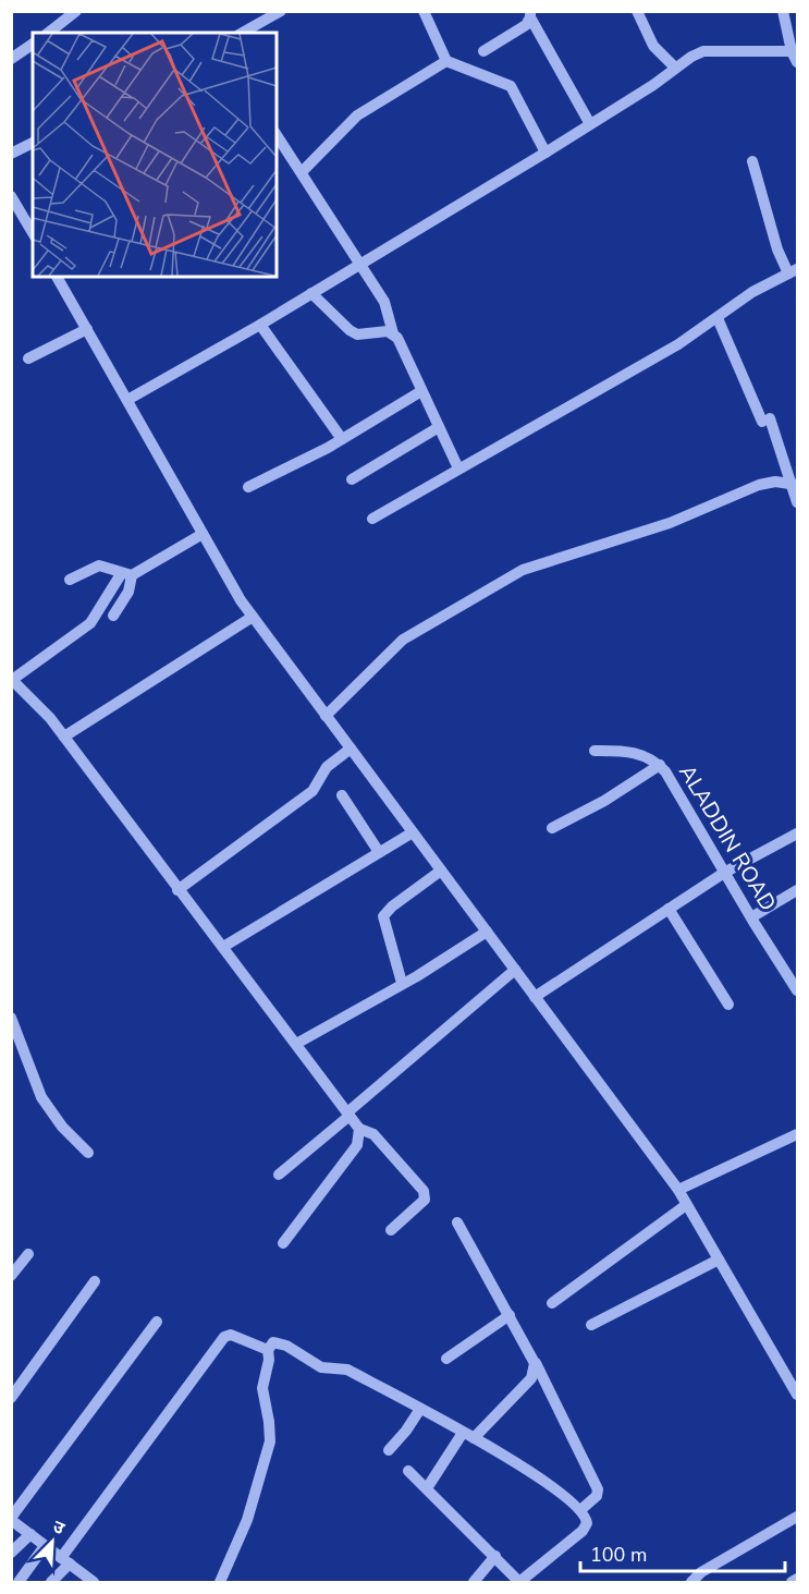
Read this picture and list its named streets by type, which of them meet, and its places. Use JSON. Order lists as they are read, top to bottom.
{
  "streets": {
    "street": ["ALADDIN ROAD"]
  },
  "scale_bar": "100 m",
  "north": "top right"
}
